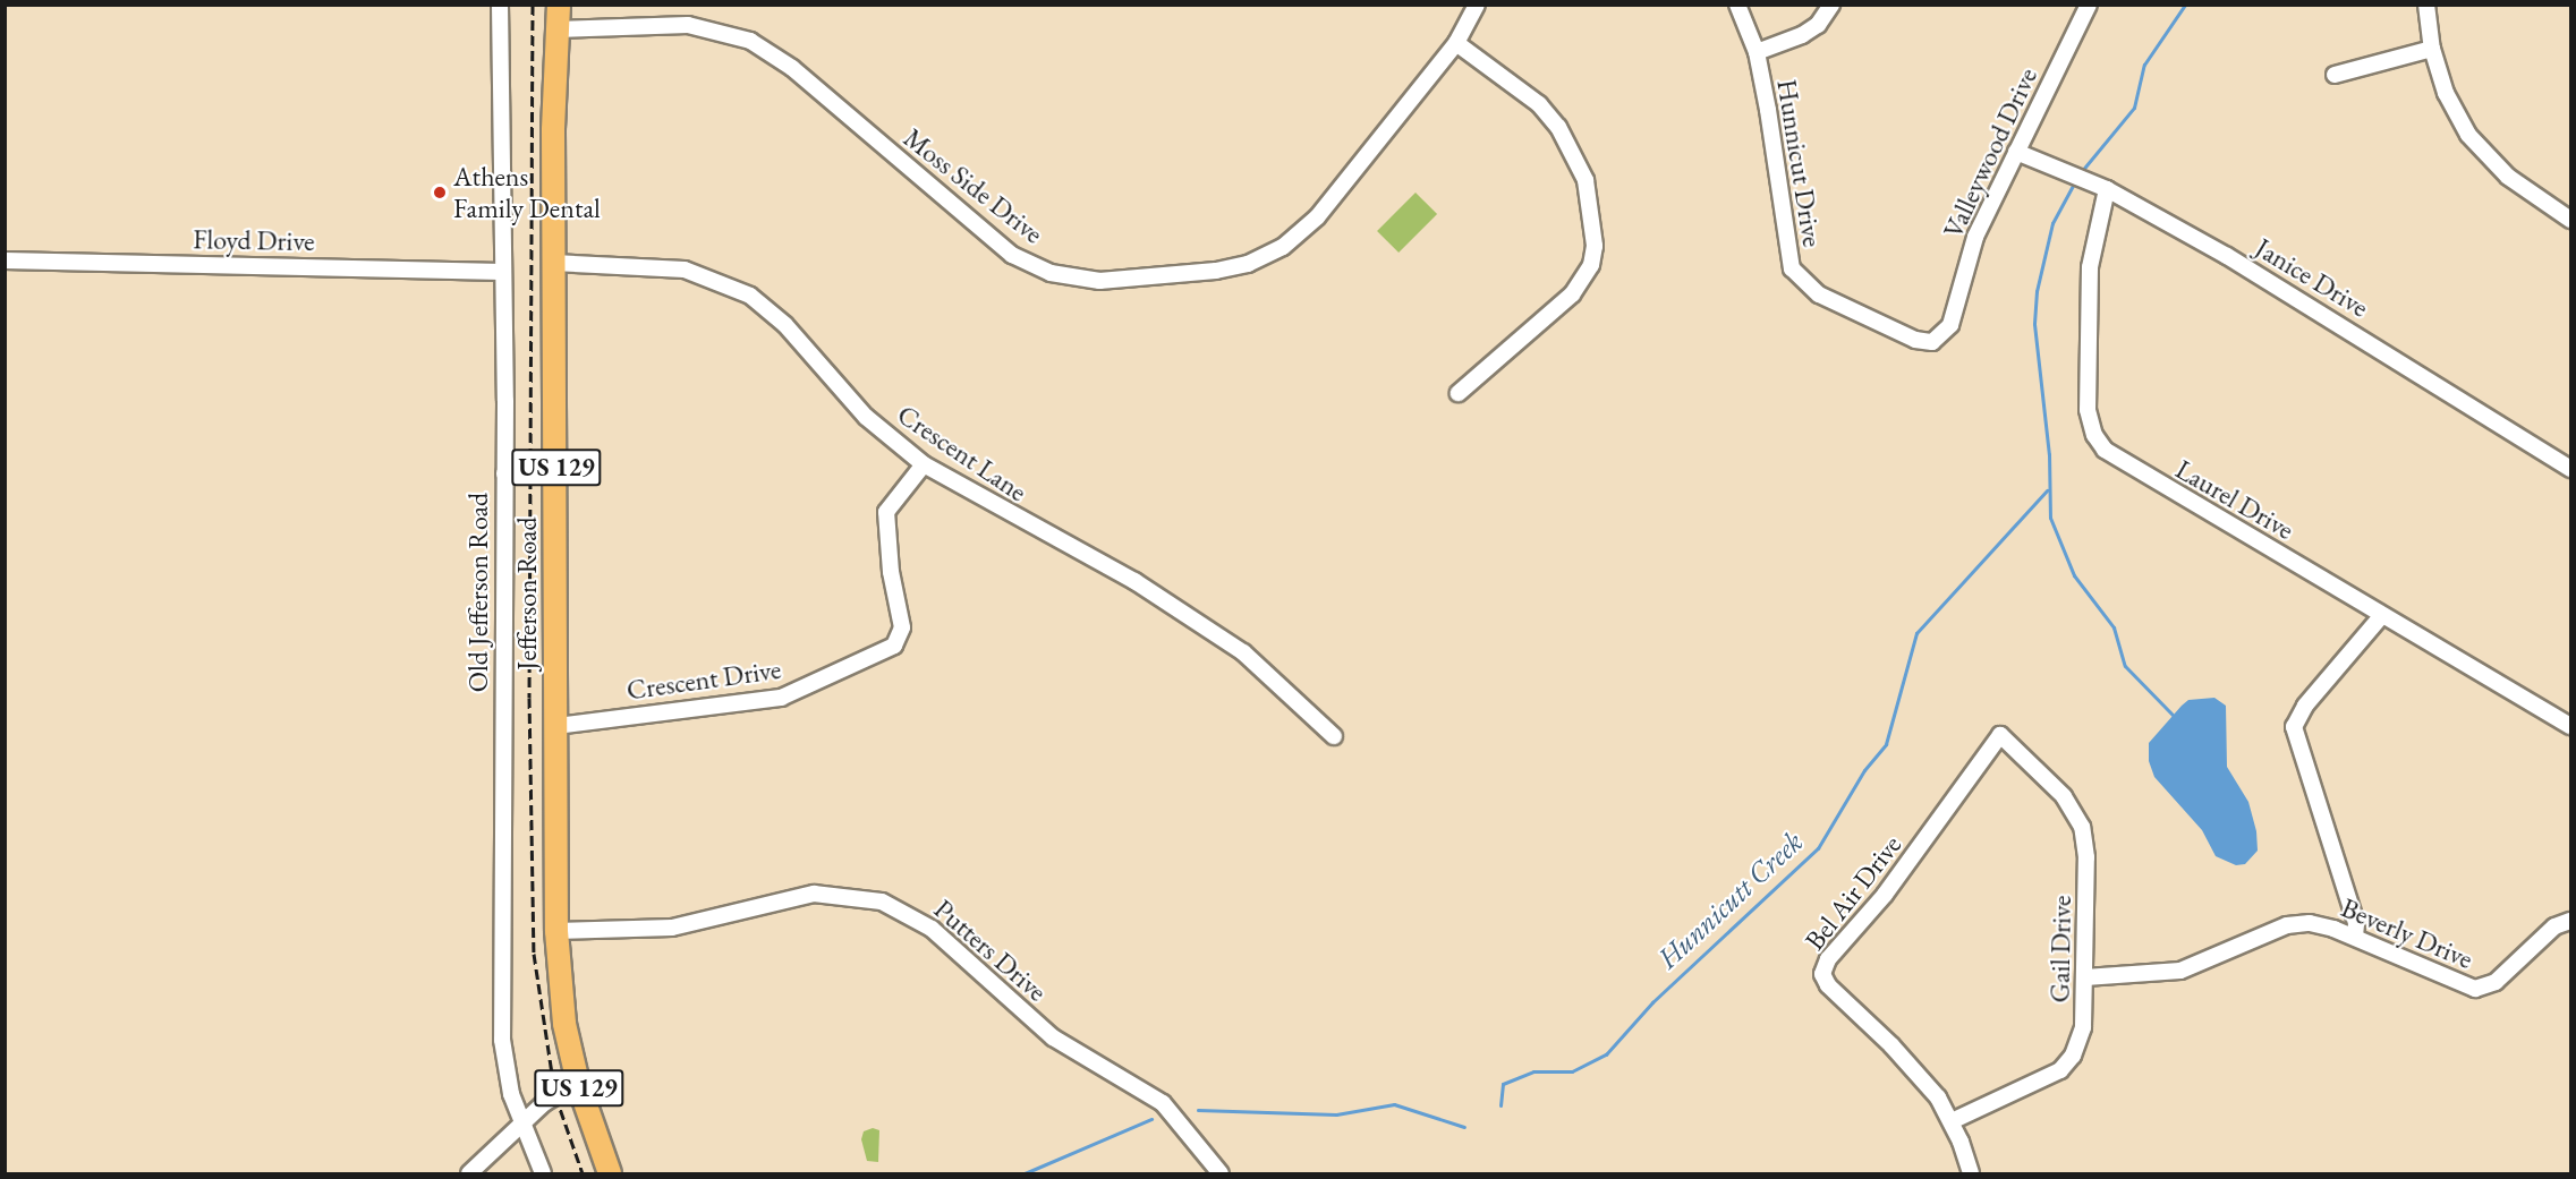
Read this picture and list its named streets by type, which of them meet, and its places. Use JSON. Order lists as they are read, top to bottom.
{
  "streets": {
    "highway": ["US 129", "Jefferson Road"],
    "street": [
      "Valleywood Drive",
      "Hunnicut Drive",
      "Moss Side Drive",
      "Floyd Drive",
      "Janice Drive",
      "Crescent Lane",
      "Laurel Drive",
      "Old Jefferson Road",
      "Crescent Drive",
      "Bel Air Drive",
      "Beverly Drive",
      "Gail Drive",
      "Putters Drive"
    ]
  },
  "crossings": [
    ["Valleywood Drive", "Hunnicut Drive"],
    ["Valleywood Drive", "Janice Drive"],
    ["Moss Side Drive", "Jefferson Road"],
    ["Floyd Drive", "Old Jefferson Road"],
    ["Janice Drive", "Laurel Drive"],
    ["Crescent Lane", "Jefferson Road"],
    ["Crescent Lane", "Crescent Drive"],
    ["Jefferson Road", "Crescent Drive"],
    ["Jefferson Road", "Putters Drive"],
    ["Bel Air Drive", "Gail Drive"],
    ["Beverly Drive", "Gail Drive"]
  ],
  "water": ["Hunnicutt Creek"],
  "places": ["Athens Family Dental"]
}
